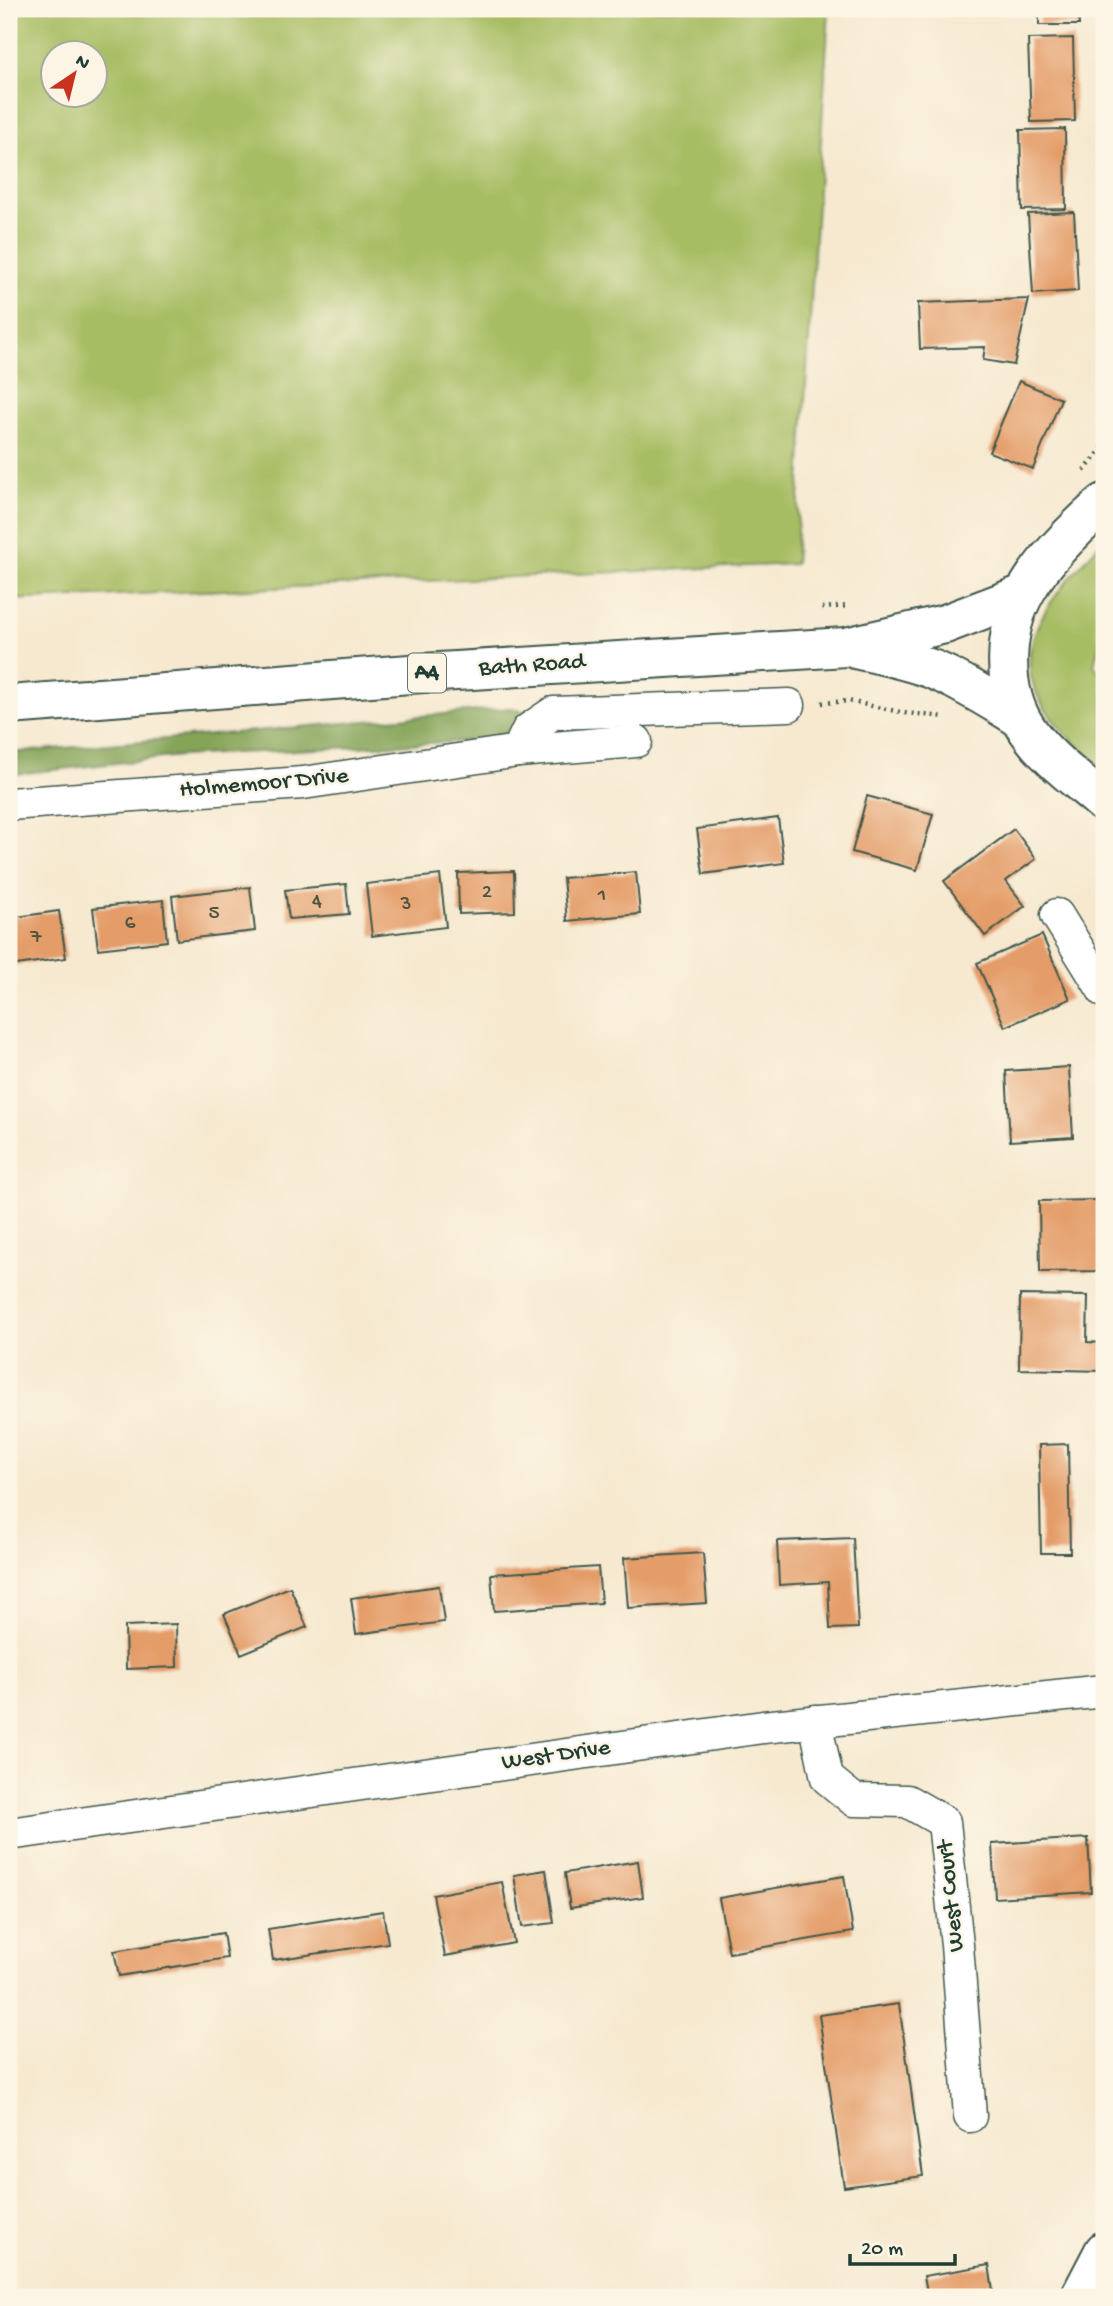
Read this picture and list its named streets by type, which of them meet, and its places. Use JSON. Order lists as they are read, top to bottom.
{
  "streets": {
    "main road": ["Bath Road", "A4"],
    "street": ["Holmemoor Drive", "West Drive", "West Court"]
  },
  "crossings": [
    ["West Drive", "West Court"]
  ],
  "house_numbers": [
    "2",
    "1",
    "4",
    "3",
    "5",
    "6",
    "7"
  ],
  "scale_bar": "20 m",
  "north": "top right"
}
